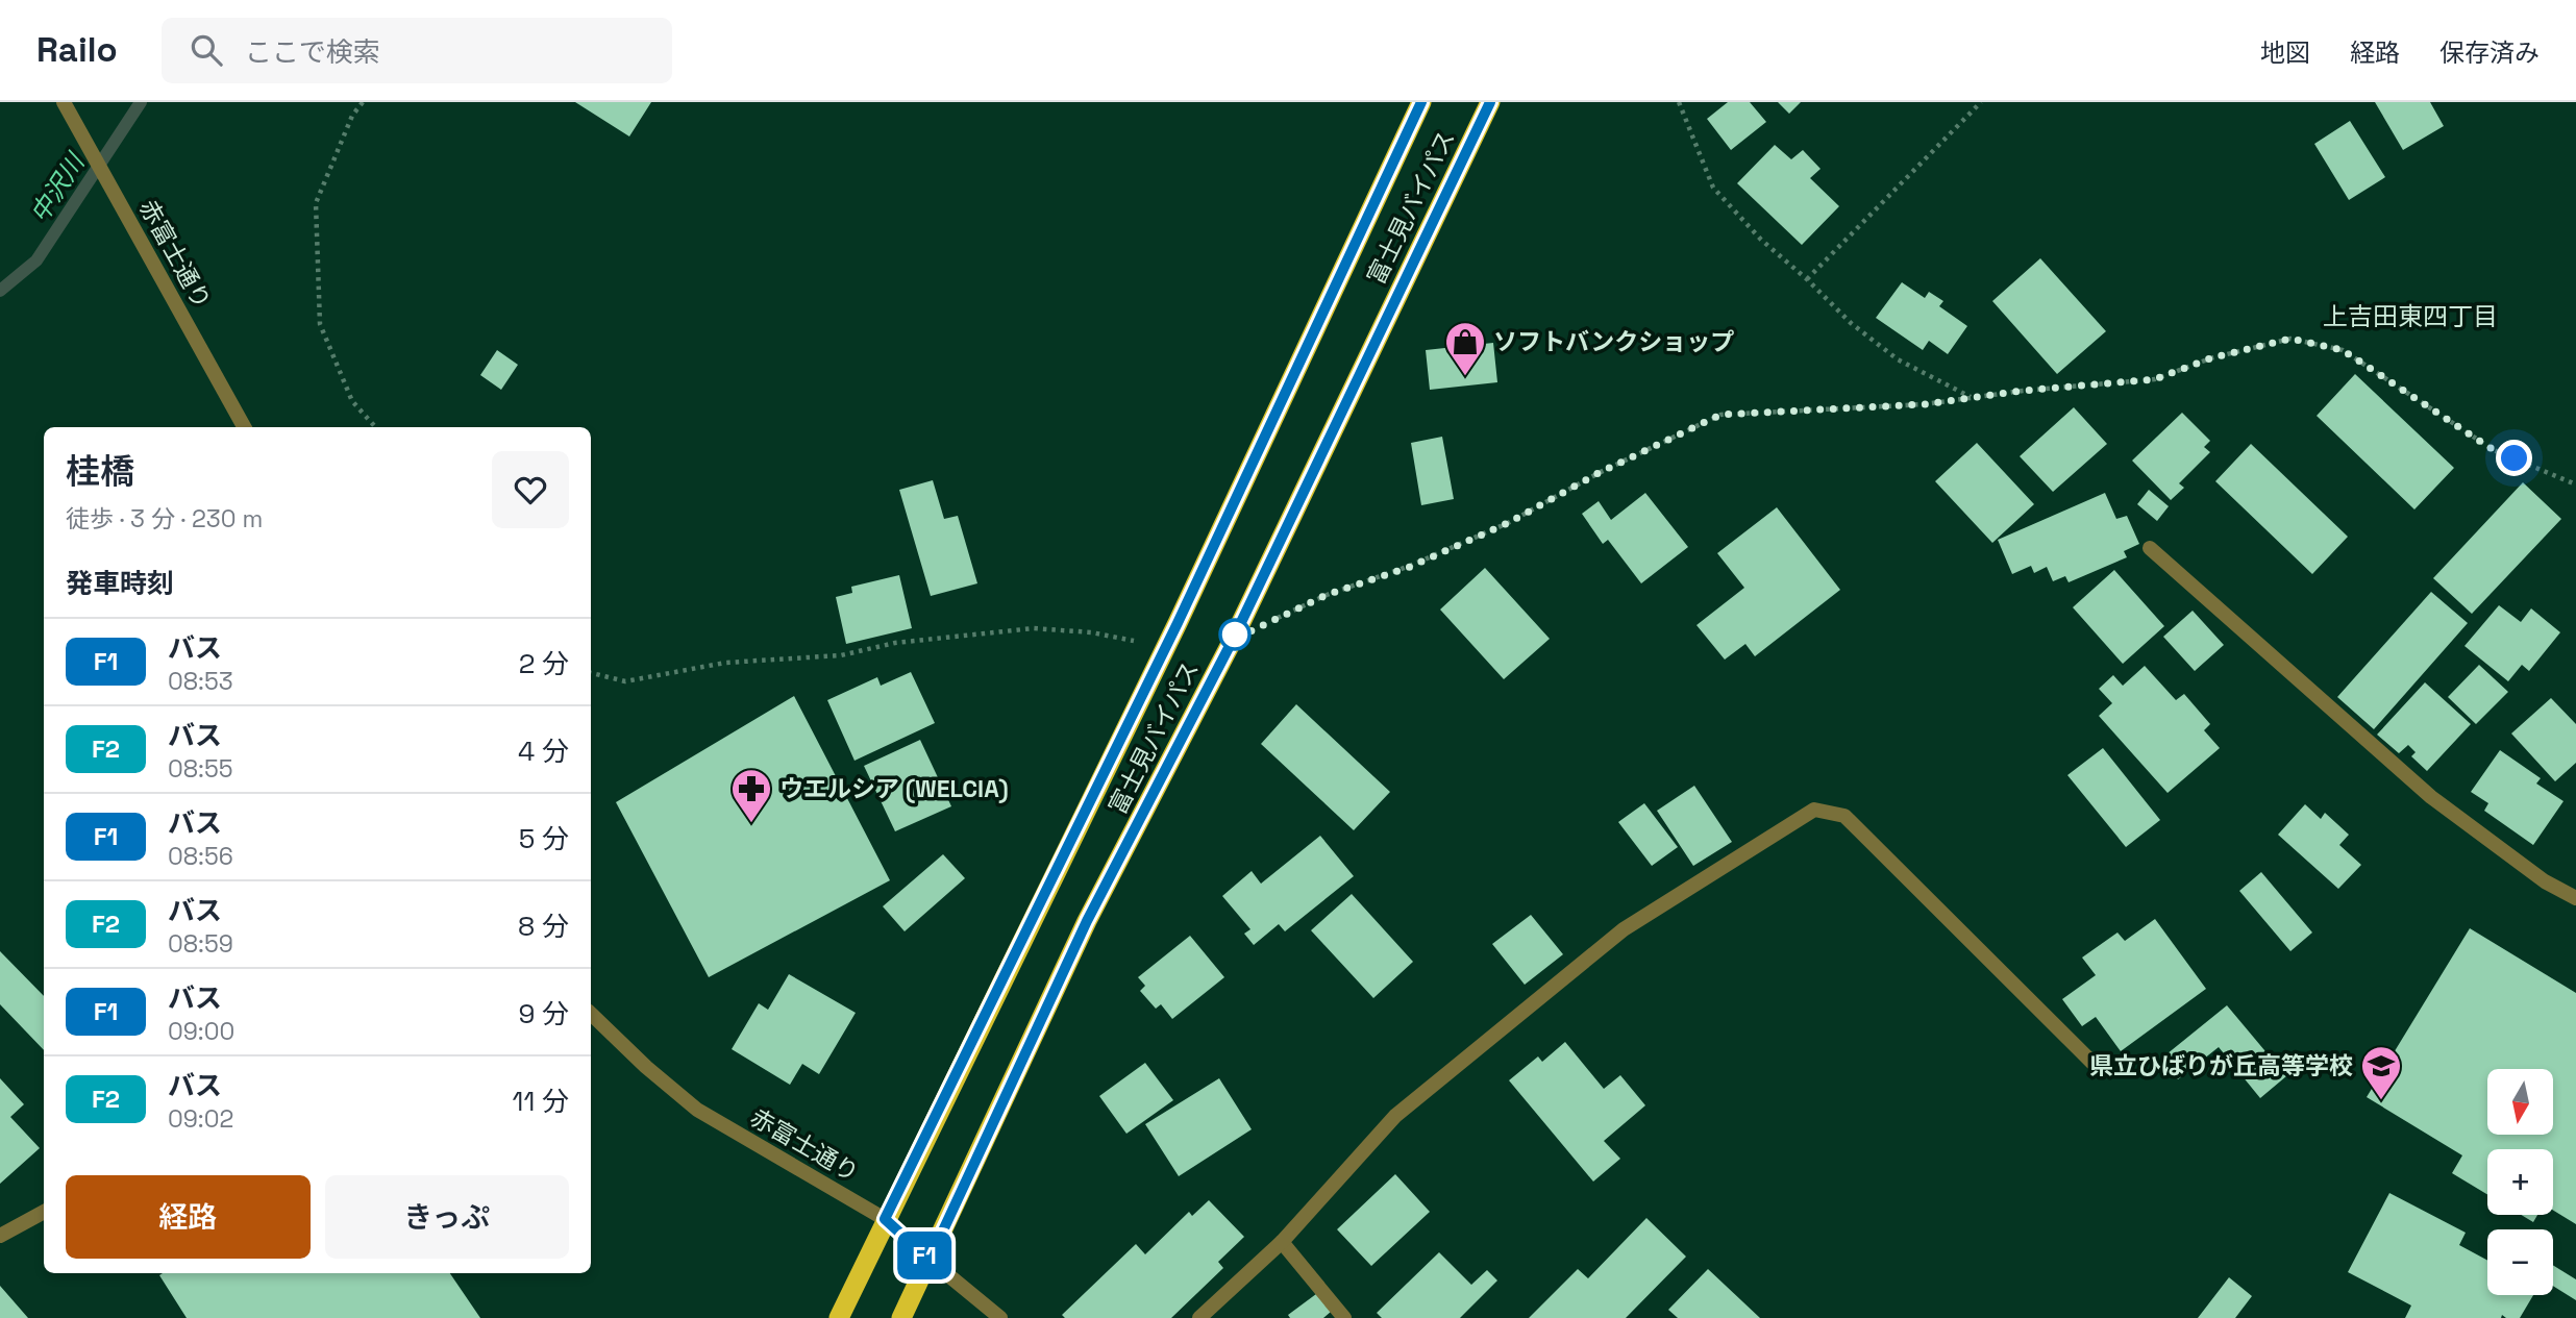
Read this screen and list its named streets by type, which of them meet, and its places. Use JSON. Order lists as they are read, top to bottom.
{
  "streets": {
    "highway": ["富士見バイパス"],
    "street": ["赤富士通り"]
  },
  "crossings": [
    ["富士見バイパス", "赤富士通り"]
  ],
  "districts": ["上吉田東四丁目"],
  "water": ["中沢川"],
  "places": {
    "shop": ["ソフトバンクショップ"],
    "pharmacy": ["ウエルシア (WELCIA)"],
    "school or university": ["県立ひばりが丘高等学校"]
  },
  "lines": ["bus line F1"],
  "north": "bottom",
  "page": {
    "header": "Railo",
    "search": "ここで検索",
    "nav": ["地図", "経路", "保存済み"],
    "on_map": "F1",
    "heading": [
      ["桂橋", "徒歩 · 3 分 · 230 m"],
      "発車時刻"
    ],
    "list": [
      {
        "mark": "F1",
        "name": "バス",
        "note": "08:53",
        "value": "2 分"
      },
      {
        "mark": "F2",
        "name": "バス",
        "note": "08:55",
        "value": "4 分"
      },
      {
        "mark": "F1",
        "name": "バス",
        "note": "08:56",
        "value": "5 分"
      },
      {
        "mark": "F2",
        "name": "バス",
        "note": "08:59",
        "value": "8 分"
      },
      {
        "mark": "F1",
        "name": "バス",
        "note": "09:00",
        "value": "9 分"
      },
      {
        "mark": "F2",
        "name": "バス",
        "note": "09:02",
        "value": "11 分"
      }
    ],
    "map_buttons": ["+", "−"],
    "buttons": ["経路", "きっぷ"]
  }
}
